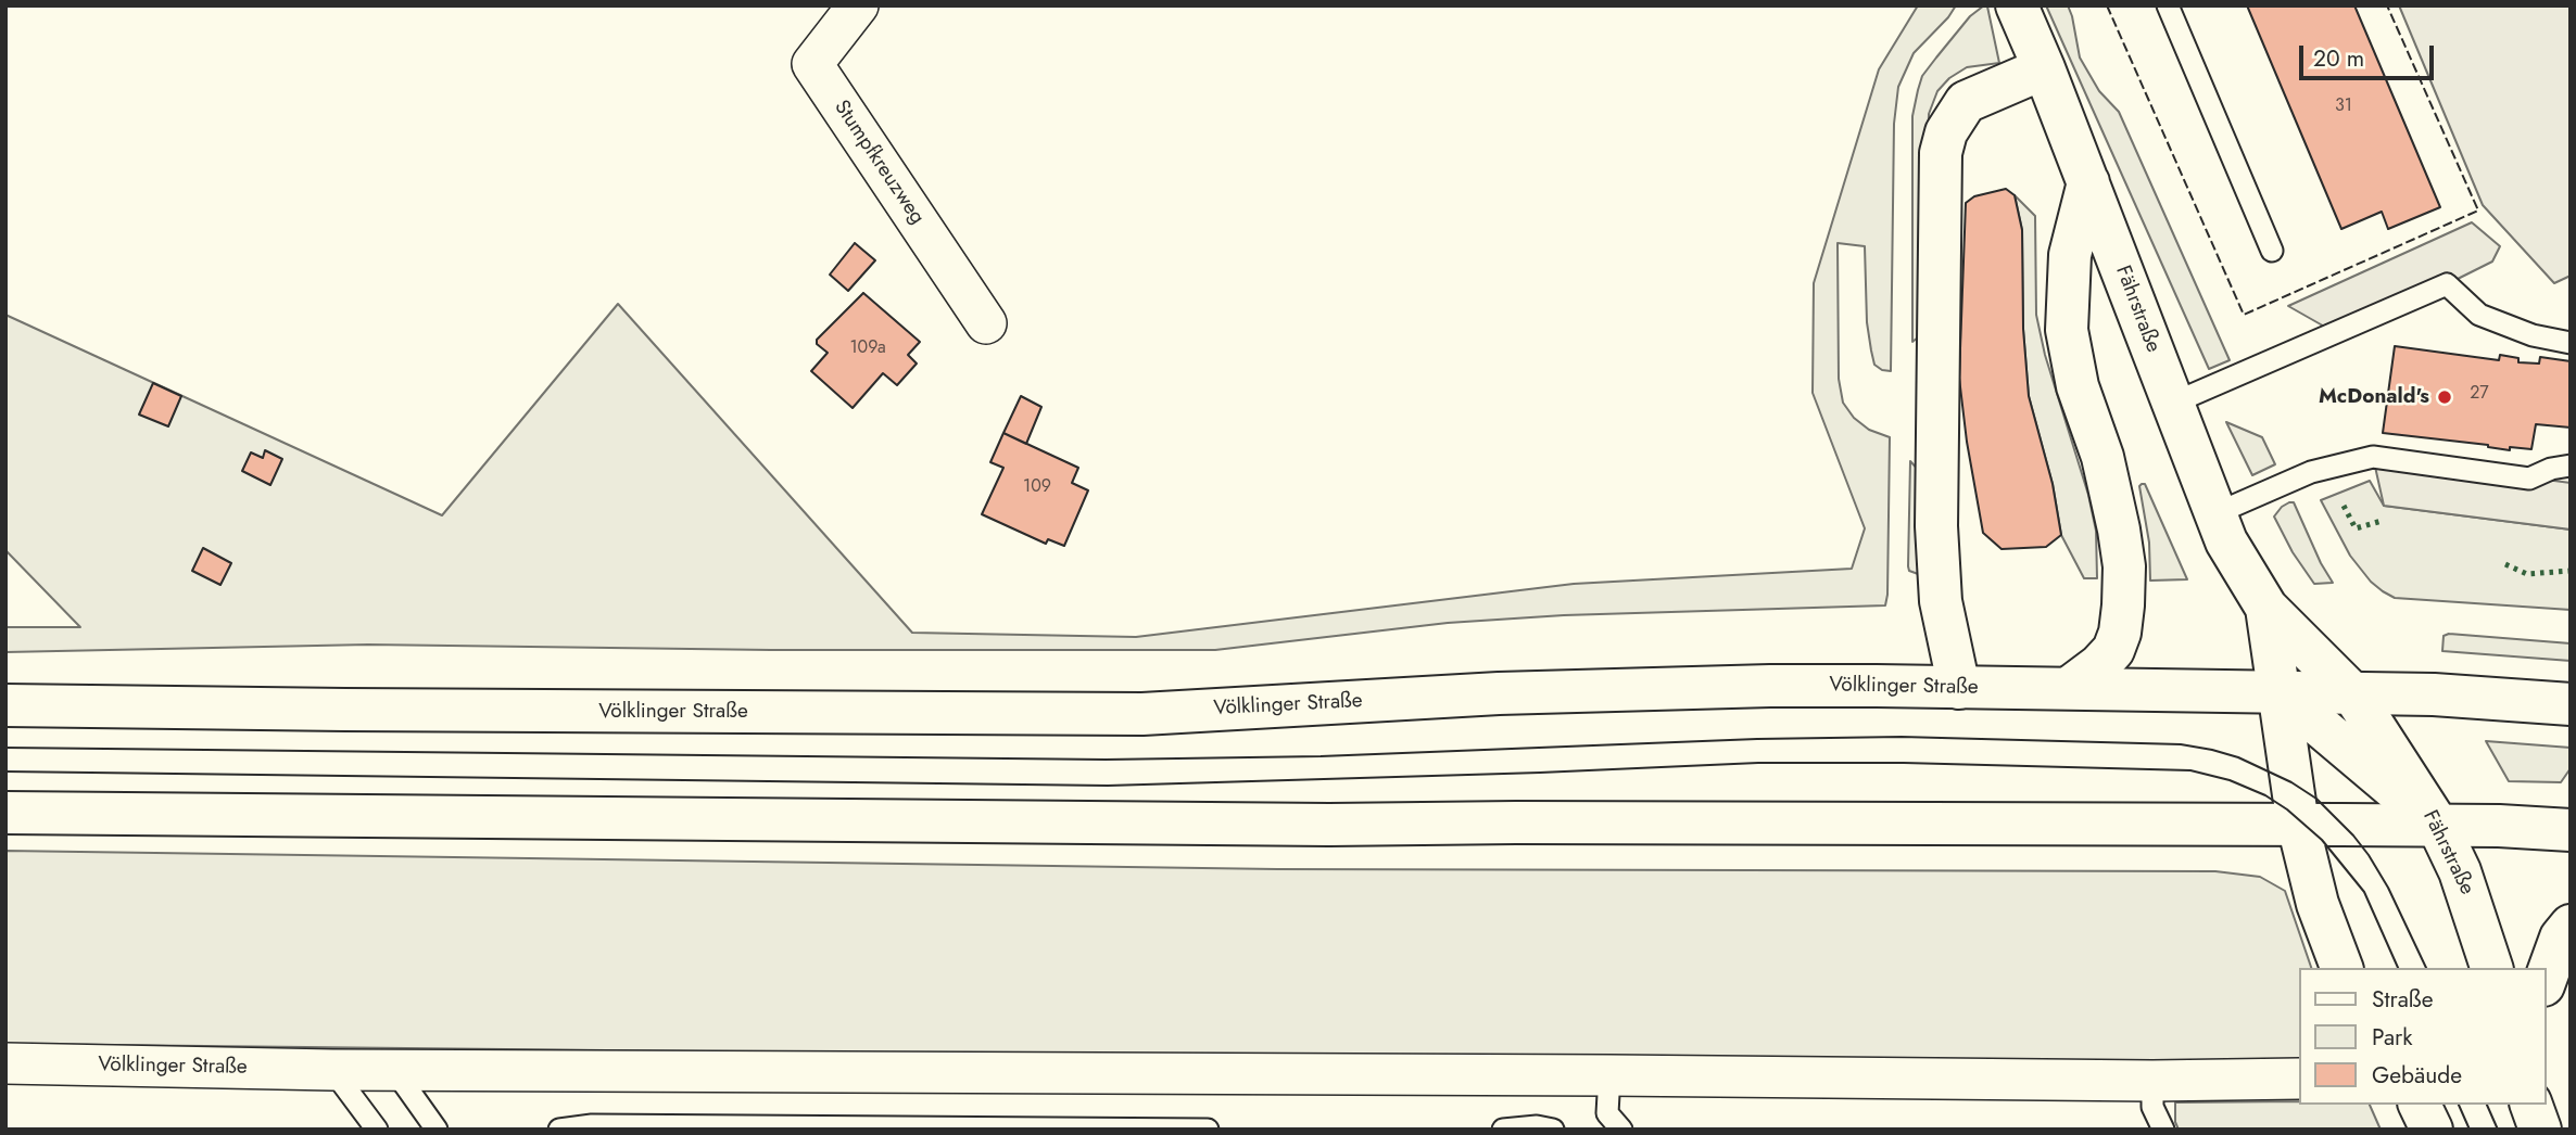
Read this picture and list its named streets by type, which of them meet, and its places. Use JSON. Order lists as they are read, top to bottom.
{
  "streets": {
    "main road": ["Fährstraße", "Völklinger Straße"],
    "street": ["Stumpfkreuzweg"]
  },
  "crossings": [
    ["Fährstraße", "Völklinger Straße"]
  ],
  "places": ["McDonald's"],
  "house_numbers": [
    "31",
    "109a",
    "27",
    "109"
  ],
  "legend": ["Straße", "Park", "Gebäude"],
  "scale_bar": "20 m"
}
